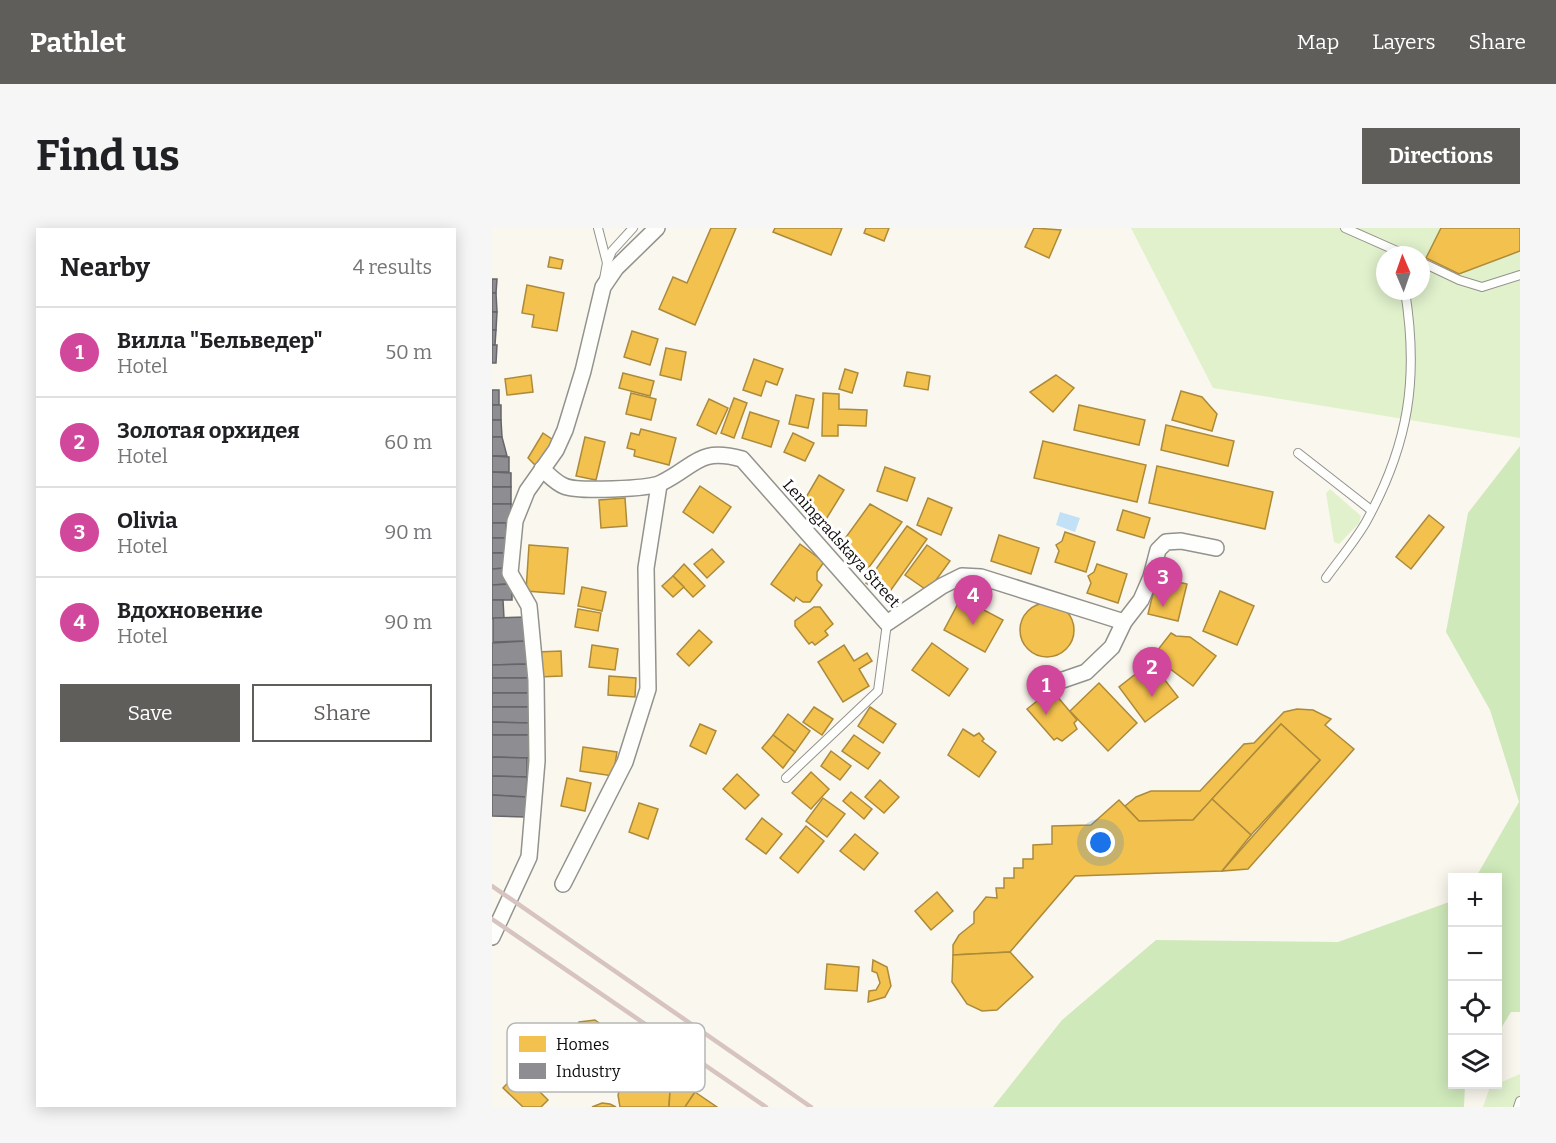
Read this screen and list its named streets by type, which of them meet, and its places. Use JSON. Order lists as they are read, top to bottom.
{
  "streets": {
    "street": ["Leningradskaya Street"]
  },
  "legend": ["Homes", "Industry"],
  "north": "top",
  "page": {
    "header": "Pathlet",
    "nav": ["Map", "Layers", "Share"],
    "buttons": [
      "Directions",
      ["Save", "Share"]
    ],
    "title": "Find us",
    "heading": ["Nearby", "4 results"],
    "list": [
      {
        "mark": "1",
        "name": "Вилла \"Бельведер\"",
        "note": "Hotel",
        "value": "50 m"
      },
      {
        "mark": "2",
        "name": "Золотая орхидея",
        "note": "Hotel",
        "value": "60 m"
      },
      {
        "mark": "3",
        "name": "Olivia",
        "note": "Hotel",
        "value": "90 m"
      },
      {
        "mark": "4",
        "name": "Вдохновение",
        "note": "Hotel",
        "value": "90 m"
      }
    ],
    "pins": [
      "3",
      "4",
      "2",
      "1"
    ],
    "map_buttons": ["+", "−"]
  }
}
